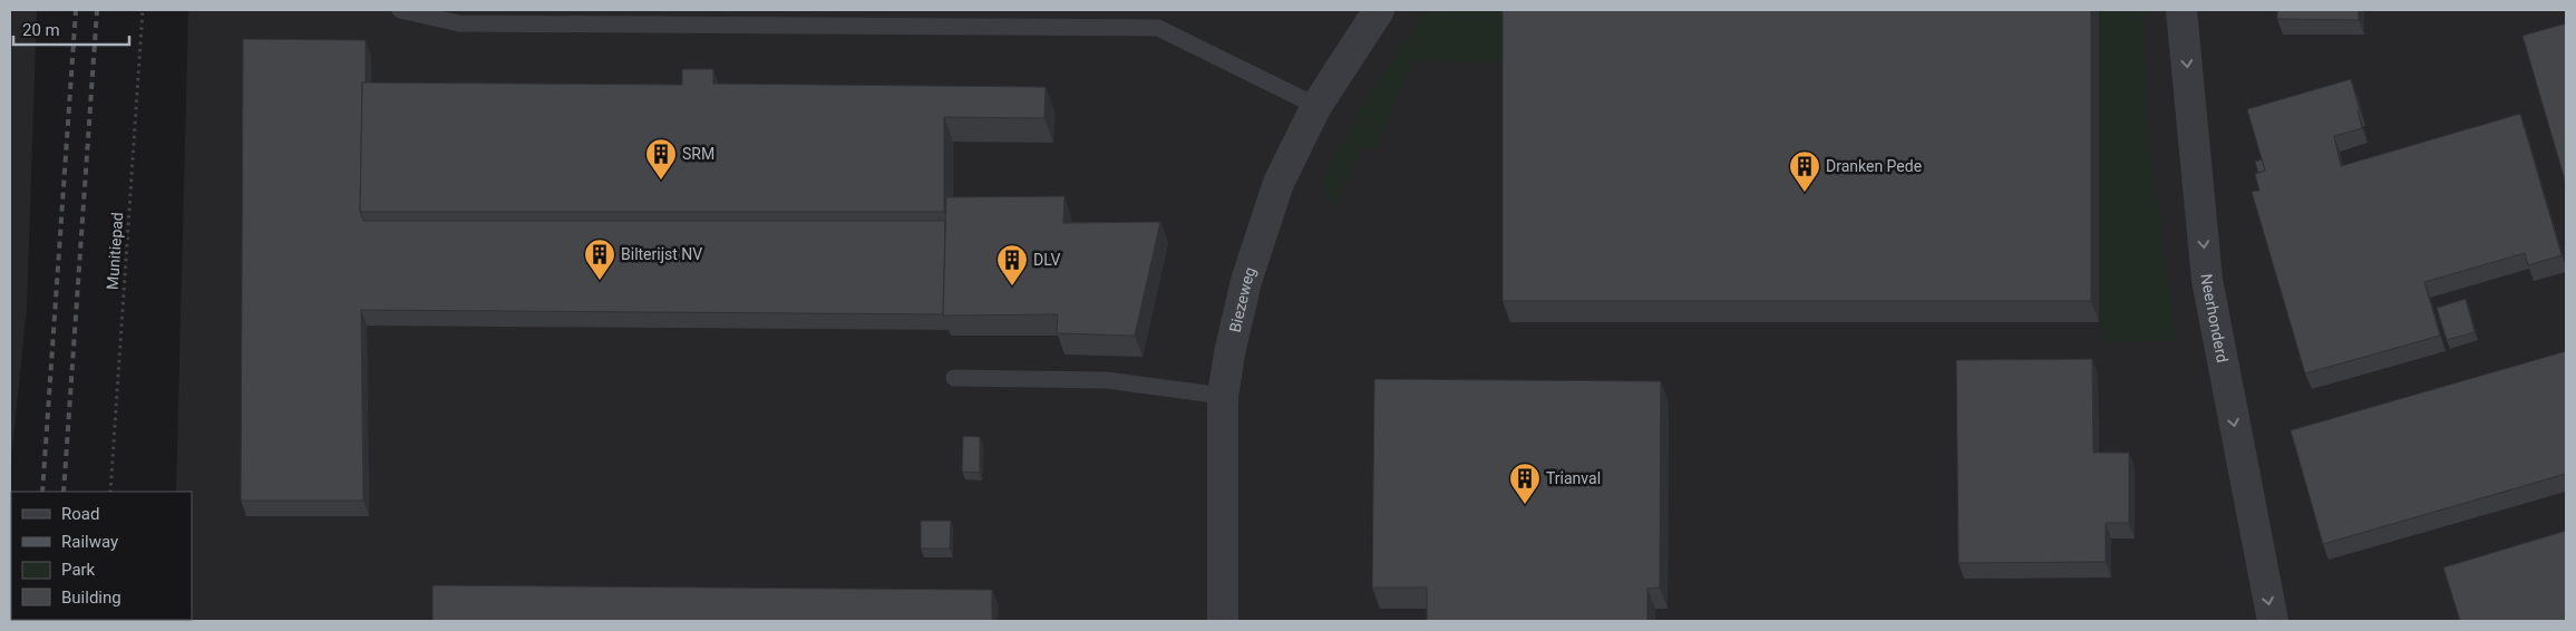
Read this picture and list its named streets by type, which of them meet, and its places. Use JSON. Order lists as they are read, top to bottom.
{
  "streets": {
    "street": ["Biezeweg", "Neerhonderd"],
    "path": ["Munitiepad"]
  },
  "one_way": ["Neerhonderd"],
  "places": {
    "building": [
      "SRM",
      "Dranken Pede",
      "Bilterijst NV",
      "DLV",
      "Trianval"
    ]
  },
  "legend": [
    "Road",
    "Railway",
    "Park",
    "Building"
  ],
  "scale_bar": "20 m"
}
